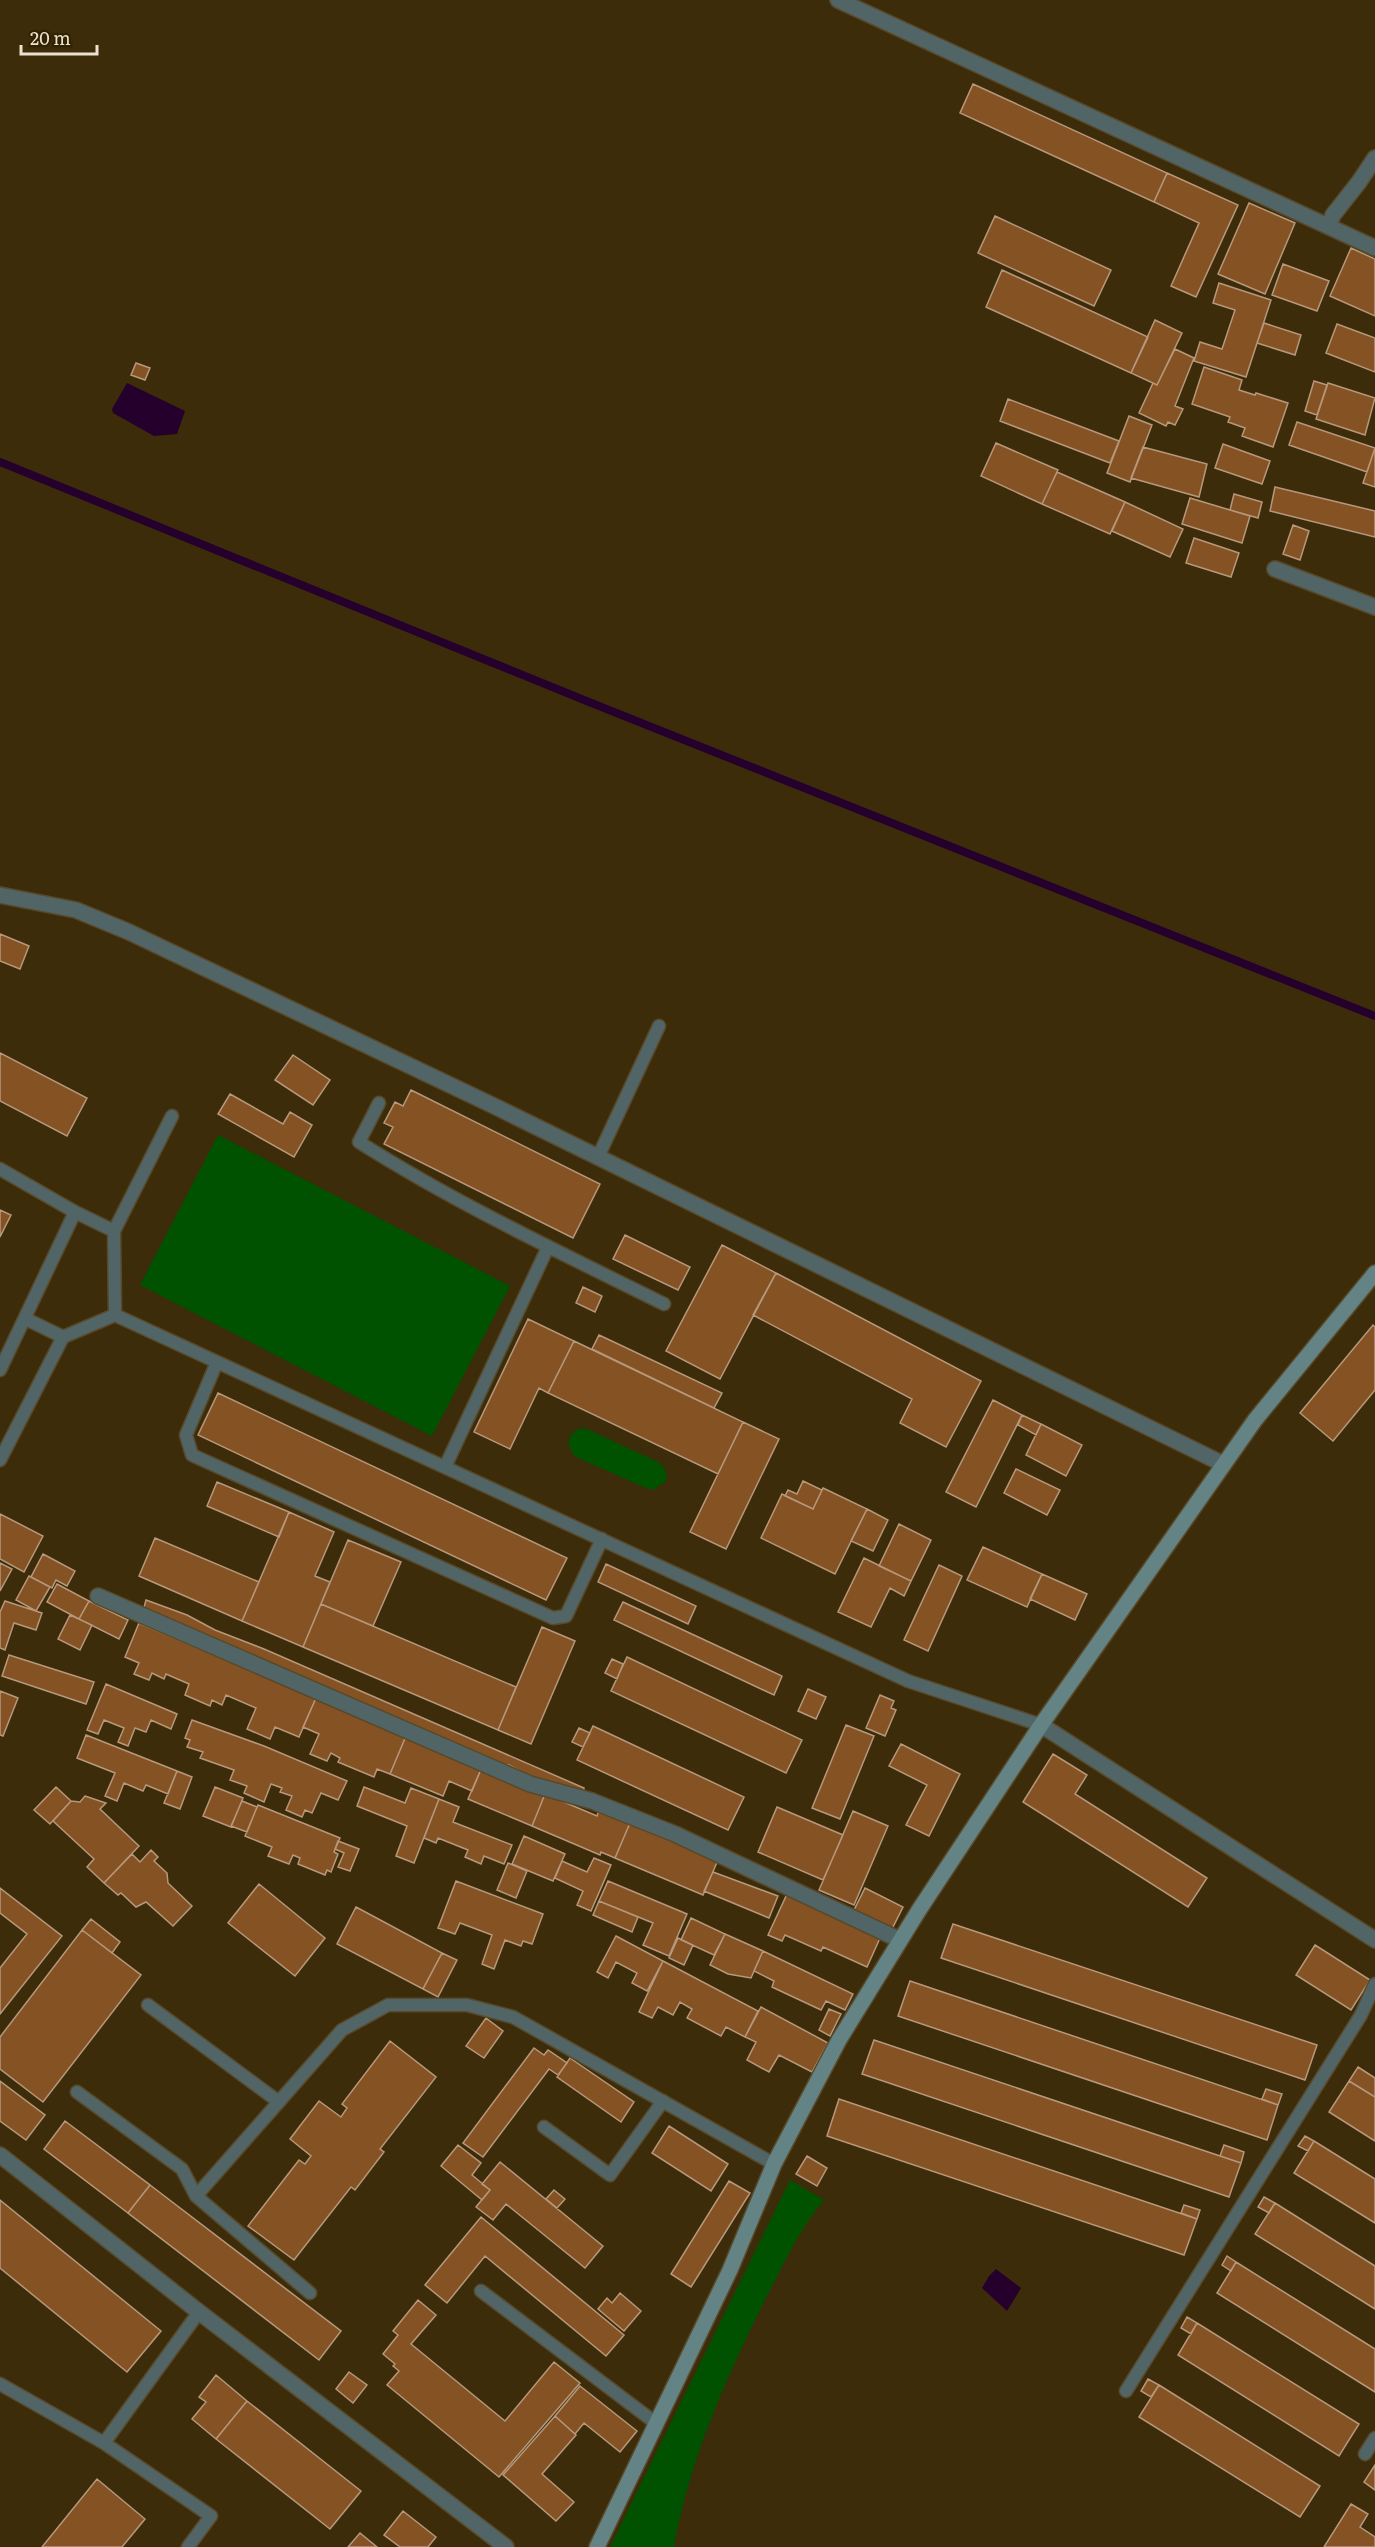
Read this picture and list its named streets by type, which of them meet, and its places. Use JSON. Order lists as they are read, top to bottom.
{
  "scale_bar": "20 m"
}
